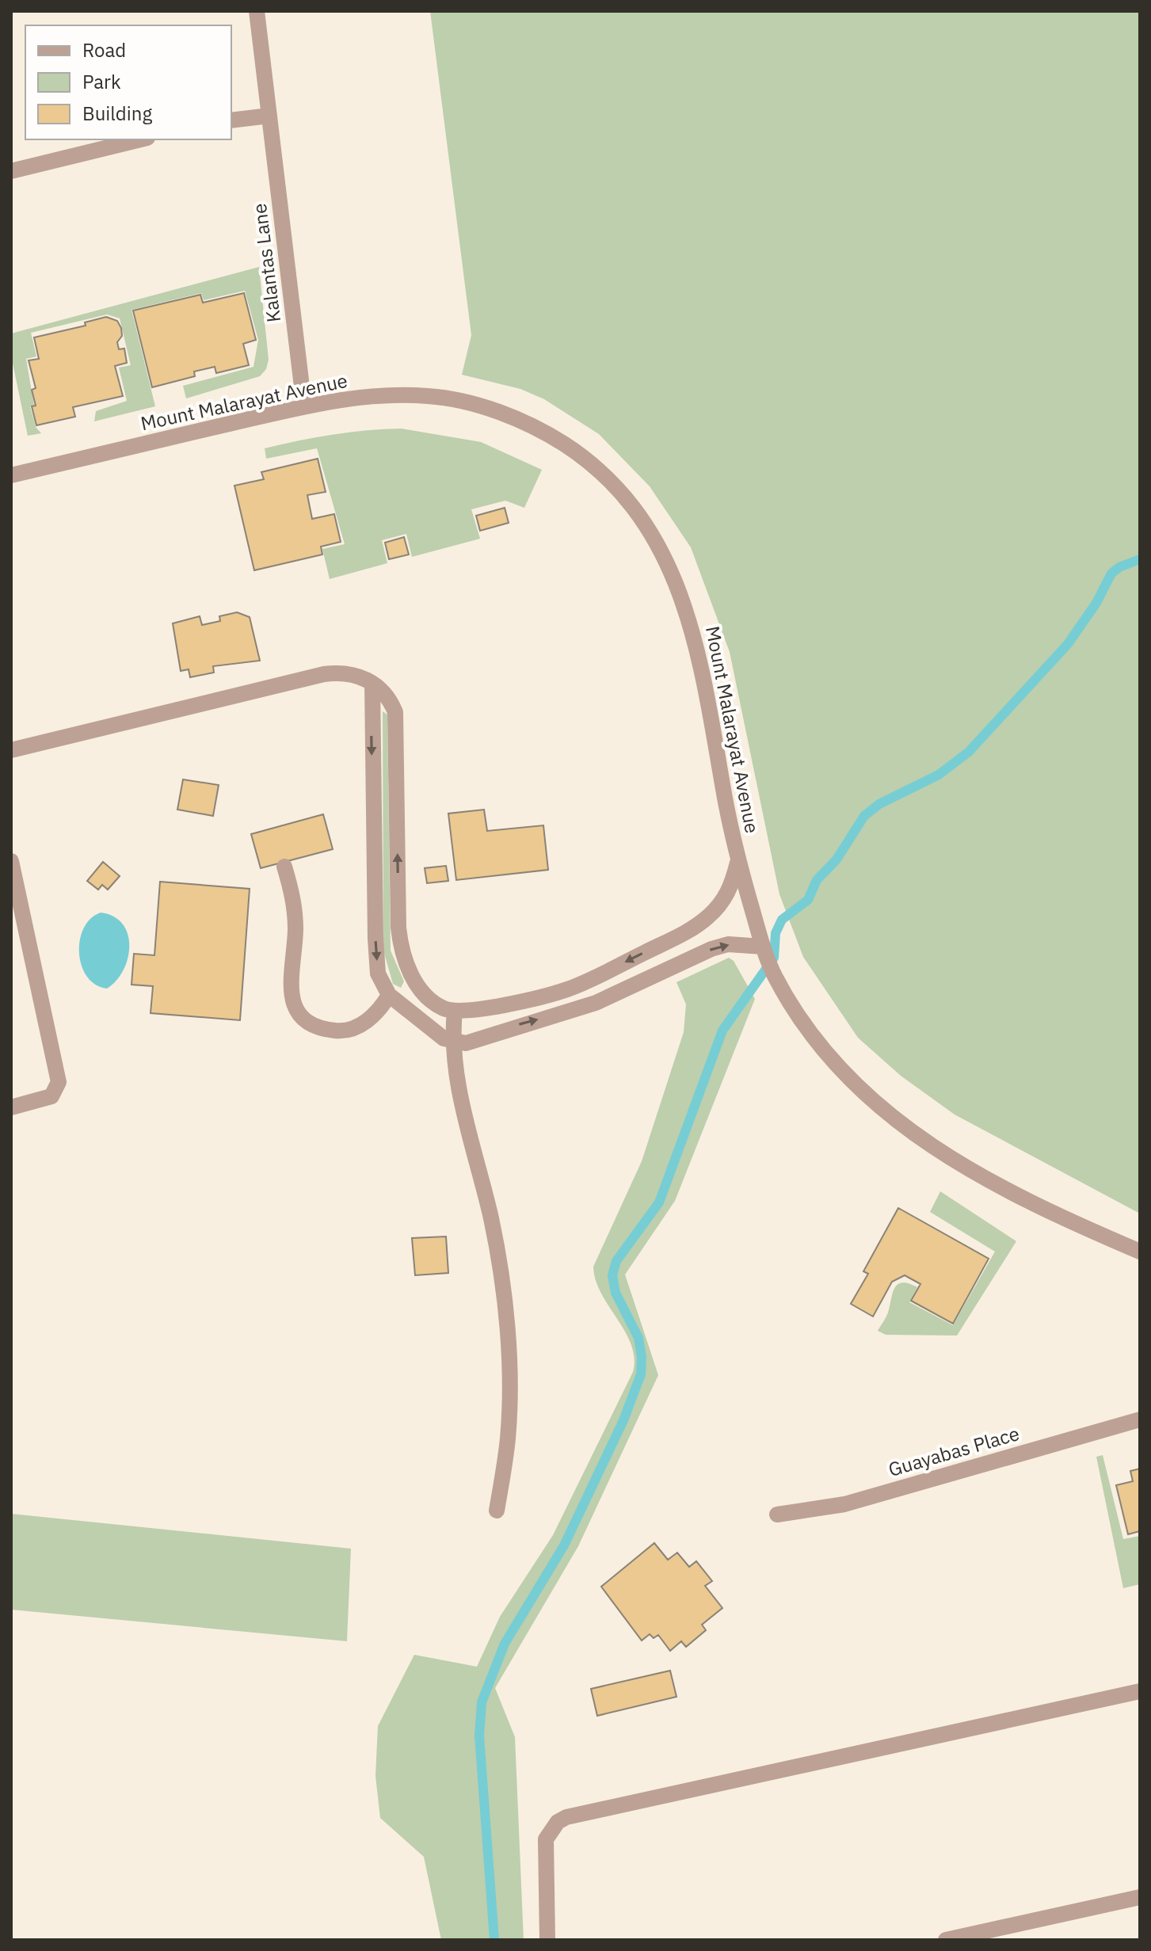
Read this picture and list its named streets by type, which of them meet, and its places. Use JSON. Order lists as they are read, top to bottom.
{
  "streets": {
    "street": ["Kalantas Lane", "Mount Malarayat Avenue", "Guayabas Place"]
  },
  "crossings": [
    ["Kalantas Lane", "Mount Malarayat Avenue"]
  ],
  "legend": ["Road", "Park", "Building"]
}
